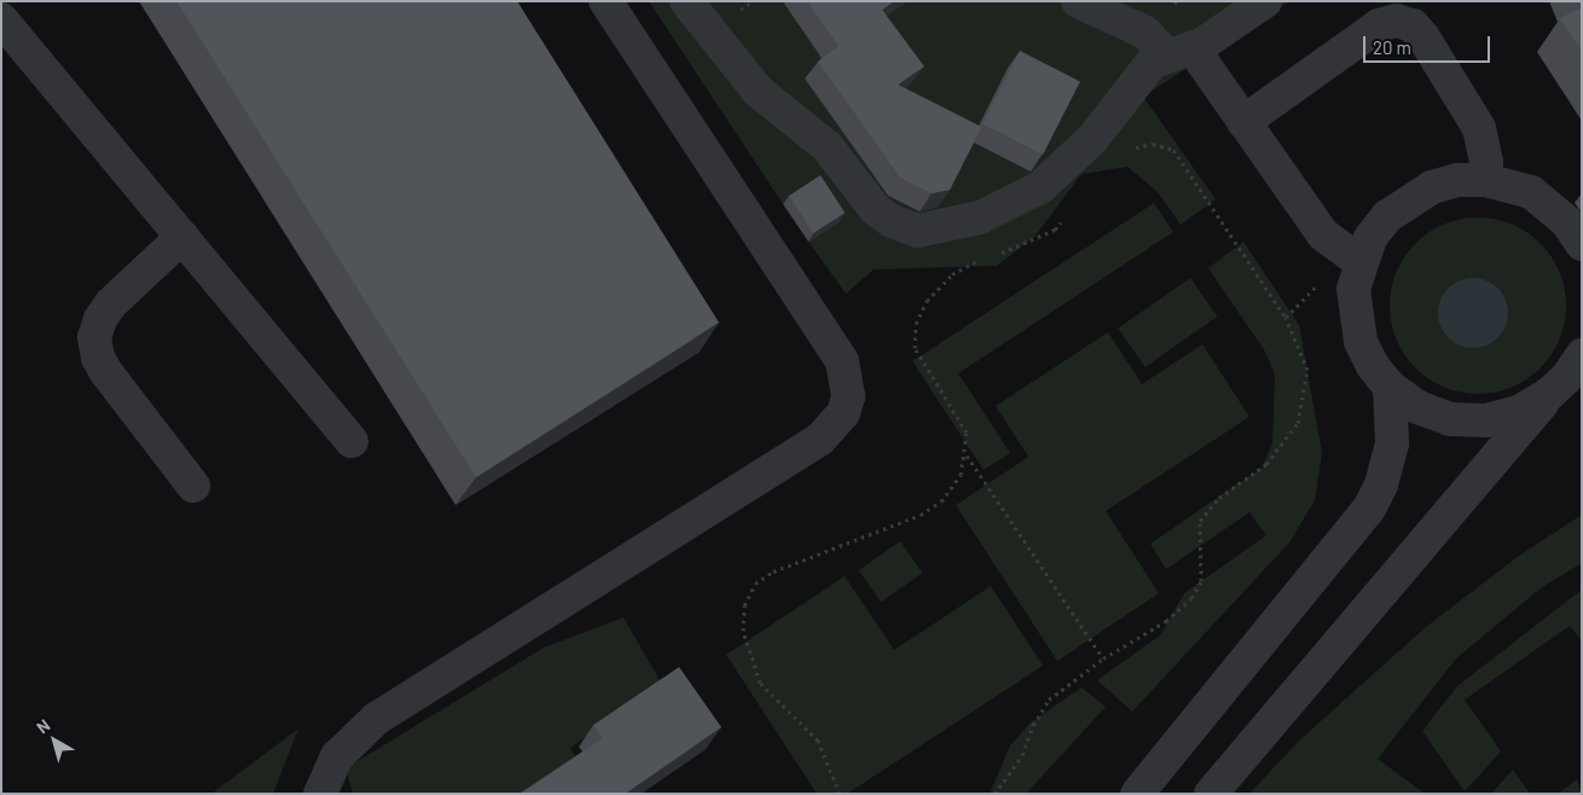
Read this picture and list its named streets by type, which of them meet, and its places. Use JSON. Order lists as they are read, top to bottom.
{
  "scale_bar": "20 m",
  "north": "top left"
}
